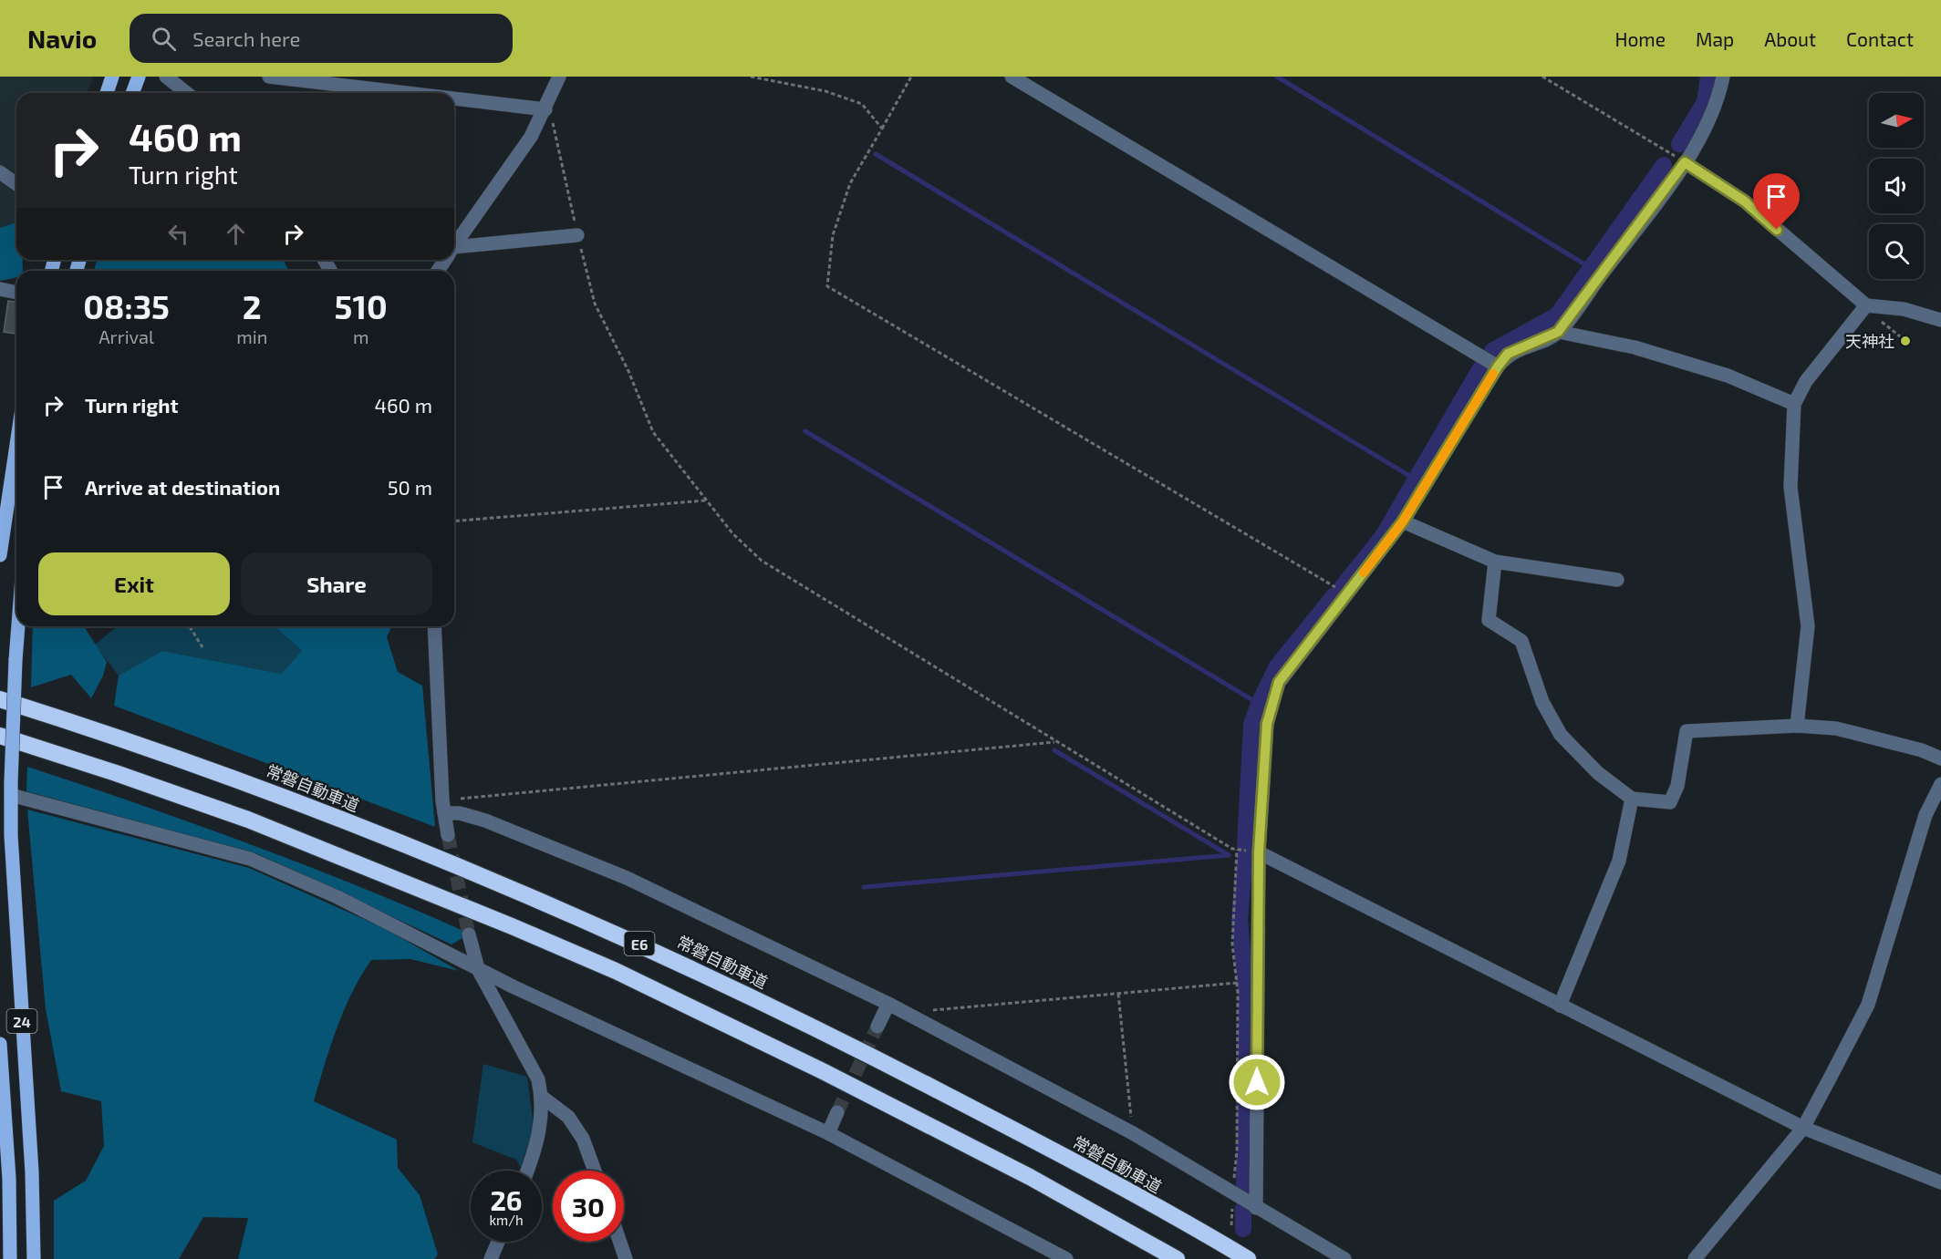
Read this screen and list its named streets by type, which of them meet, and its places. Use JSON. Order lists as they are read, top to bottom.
{
  "streets": {
    "highway": ["常磐自動車道", "E6"],
    "main road": ["24"]
  },
  "places": ["天神社"],
  "north": "right",
  "page": {
    "header": "Navio",
    "search": "Search here",
    "nav": [
      "Home",
      "Map",
      "About",
      "Contact"
    ],
    "turn": ["460 m", "Turn right"],
    "eta": [
      "08:35",
      "Arrival",
      "2",
      "min",
      "510",
      "m"
    ],
    "list": [
      {
        "name": "Turn right",
        "value": "460 m"
      },
      {
        "name": "Arrive at destination",
        "value": "50 m"
      }
    ],
    "buttons": ["Exit", "Share"],
    "speed": "26 km/h",
    "limit": "30"
  }
}
